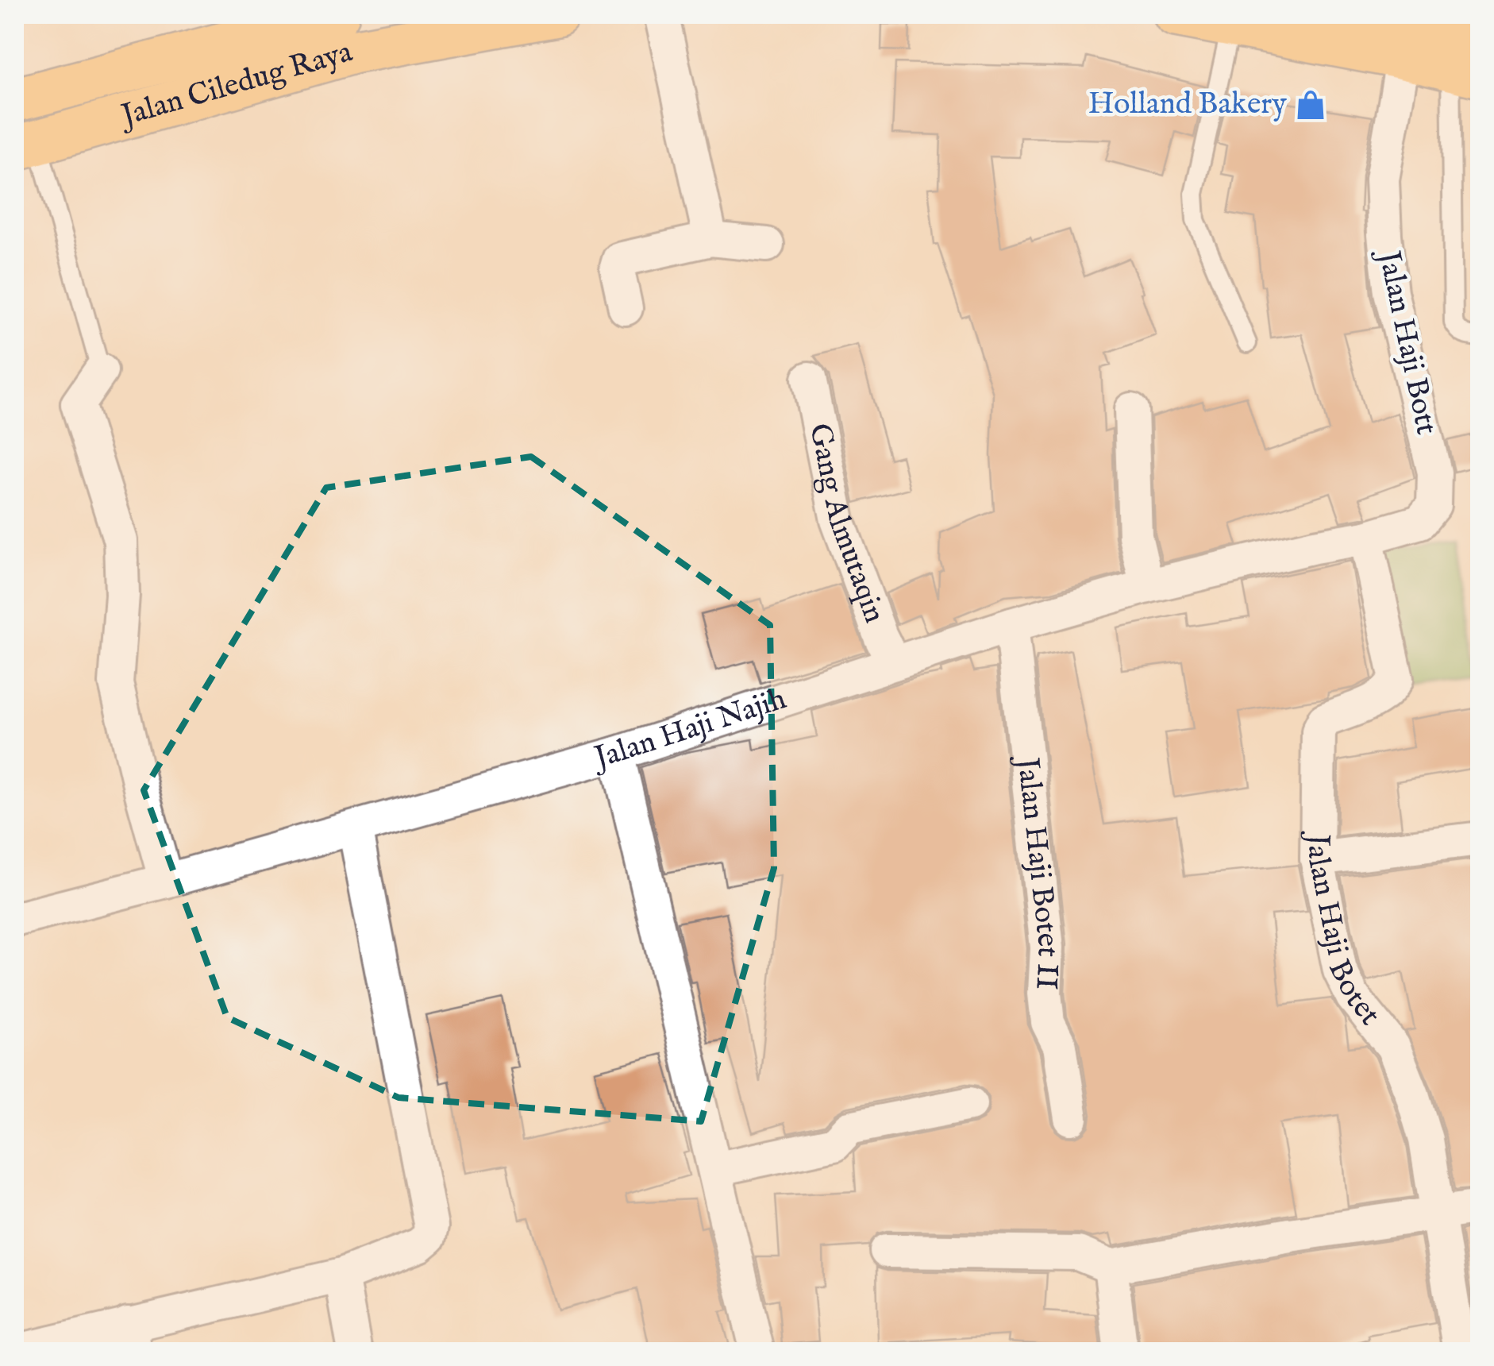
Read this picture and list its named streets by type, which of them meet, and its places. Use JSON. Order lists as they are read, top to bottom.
{
  "streets": {
    "main road": ["Jalan Ciledug Raya"],
    "street": [
      "Jalan Haji Bott",
      "Gang Almutaqin",
      "Jalan Haji Najih",
      "Jalan Haji Botet II",
      "Jalan Haji Botet"
    ]
  },
  "crossings": [
    ["Jalan Haji Bott", "Jalan Haji Najih"],
    ["Jalan Haji Bott", "Jalan Haji Botet"],
    ["Gang Almutaqin", "Jalan Haji Najih"],
    ["Jalan Haji Najih", "Jalan Haji Botet II"],
    ["Jalan Haji Najih", "Jalan Haji Botet"]
  ],
  "places": {
    "shop": ["Holland Bakery"]
  }
}
